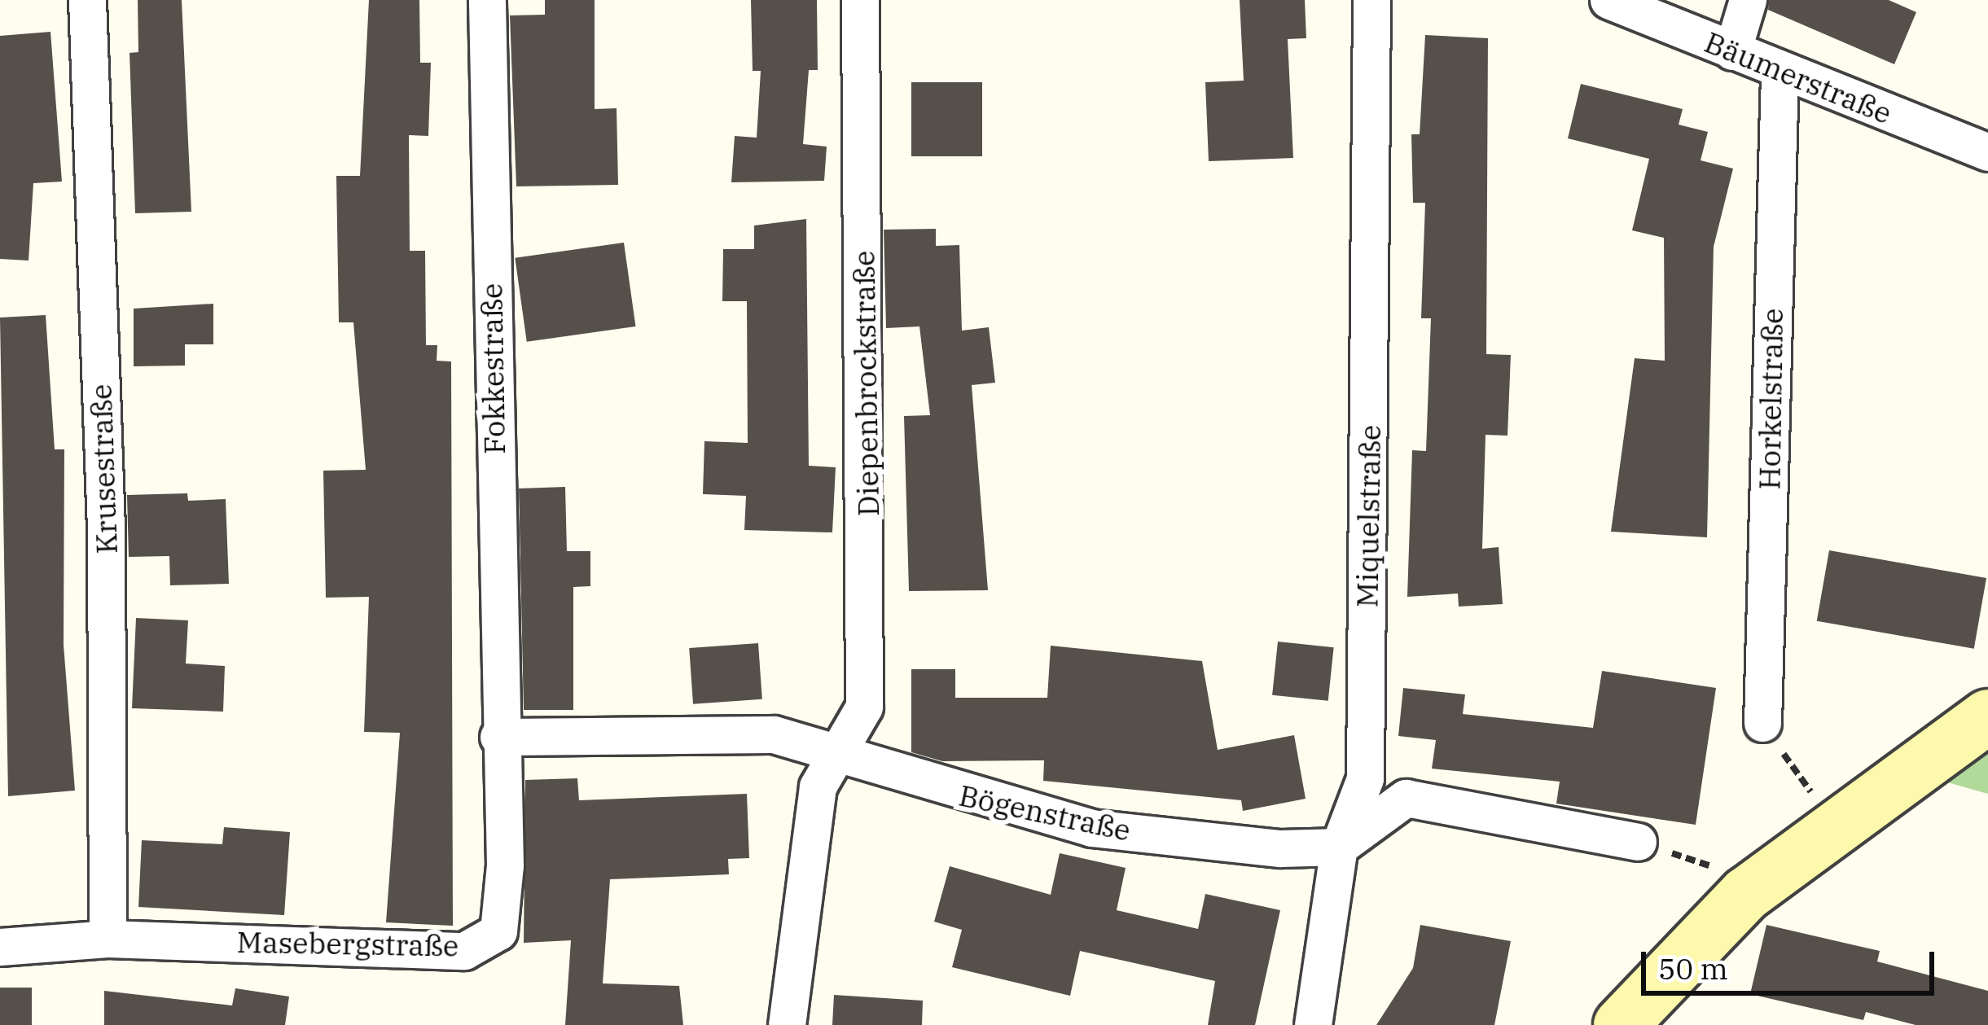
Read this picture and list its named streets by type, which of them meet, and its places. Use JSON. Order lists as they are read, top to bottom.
{
  "streets": {
    "street": [
      "Bäumerstraße",
      "Fokkestraße",
      "Diepenbrockstraße",
      "Horkelstraße",
      "Krusestraße",
      "Miquelstraße",
      "Bögenstraße",
      "Masebergstraße"
    ]
  },
  "crossings": [
    ["Bäumerstraße", "Horkelstraße"],
    ["Fokkestraße", "Bögenstraße"],
    ["Fokkestraße", "Masebergstraße"],
    ["Diepenbrockstraße", "Bögenstraße"],
    ["Krusestraße", "Masebergstraße"],
    ["Miquelstraße", "Bögenstraße"],
    ["Bögenstraße", "Masebergstraße"]
  ],
  "scale_bar": "50 m"
}
